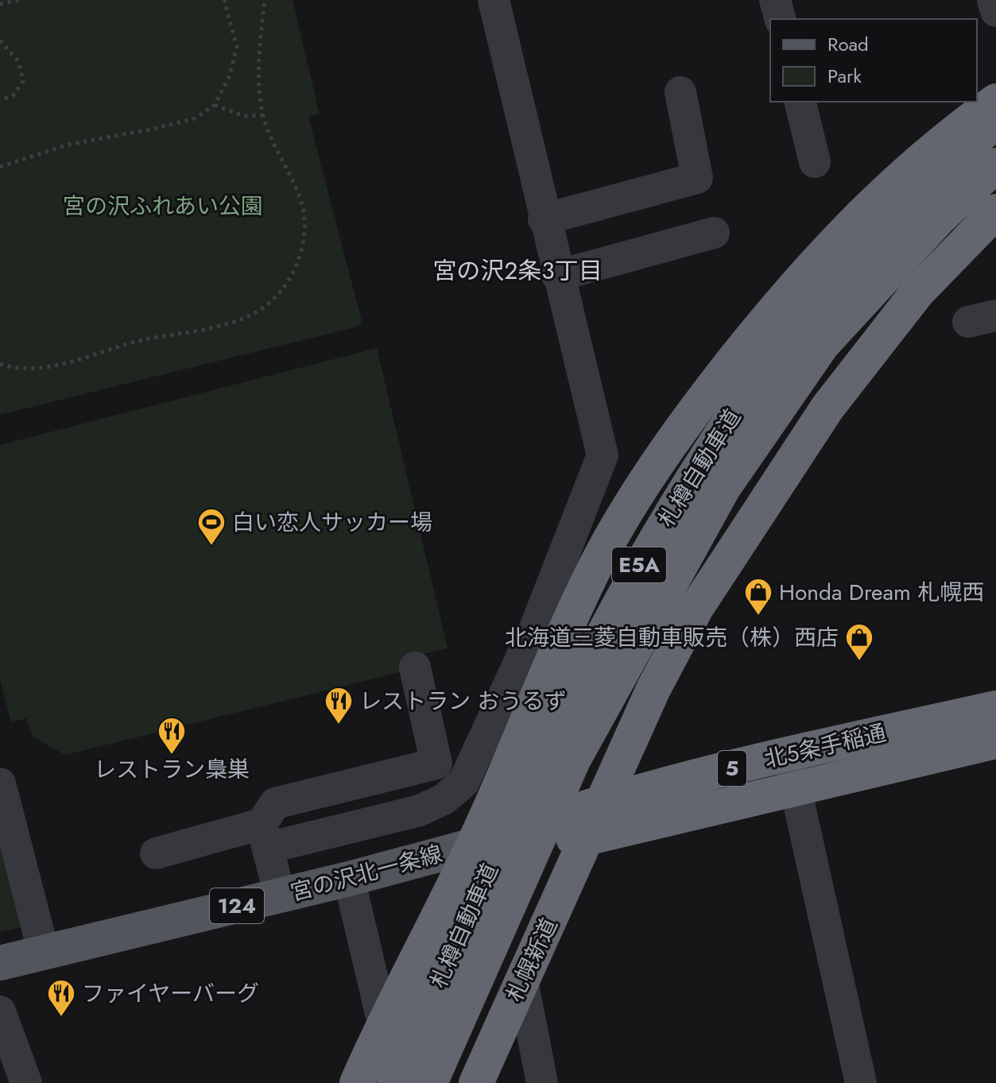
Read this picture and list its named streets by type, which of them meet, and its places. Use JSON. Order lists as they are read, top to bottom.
{
  "streets": {
    "highway": [
      "札樽自動車道",
      "E5A",
      "北5条手稲通",
      "5",
      "札幌新道"
    ],
    "main road": ["宮の沢北一条線", "124"]
  },
  "crossings": [
    ["北5条手稲通", "5"],
    ["北5条手稲通", "宮の沢北一条線"],
    ["北5条手稲通", "札幌新道"],
    ["5", "宮の沢北一条線"],
    ["5", "札幌新道"]
  ],
  "districts": ["宮の沢2条3丁目"],
  "parks": ["宮の沢ふれあい公園"],
  "places": {
    "sports": ["白い恋人サッカー場"],
    "shop": ["Honda Dream 札幌西", "北海道三菱自動車販売（株）西店"],
    "restaurant": ["レストラン おうるず", "レストラン梟巣", "ファイヤーバーグ"]
  },
  "legend": ["Road", "Park"]
}
